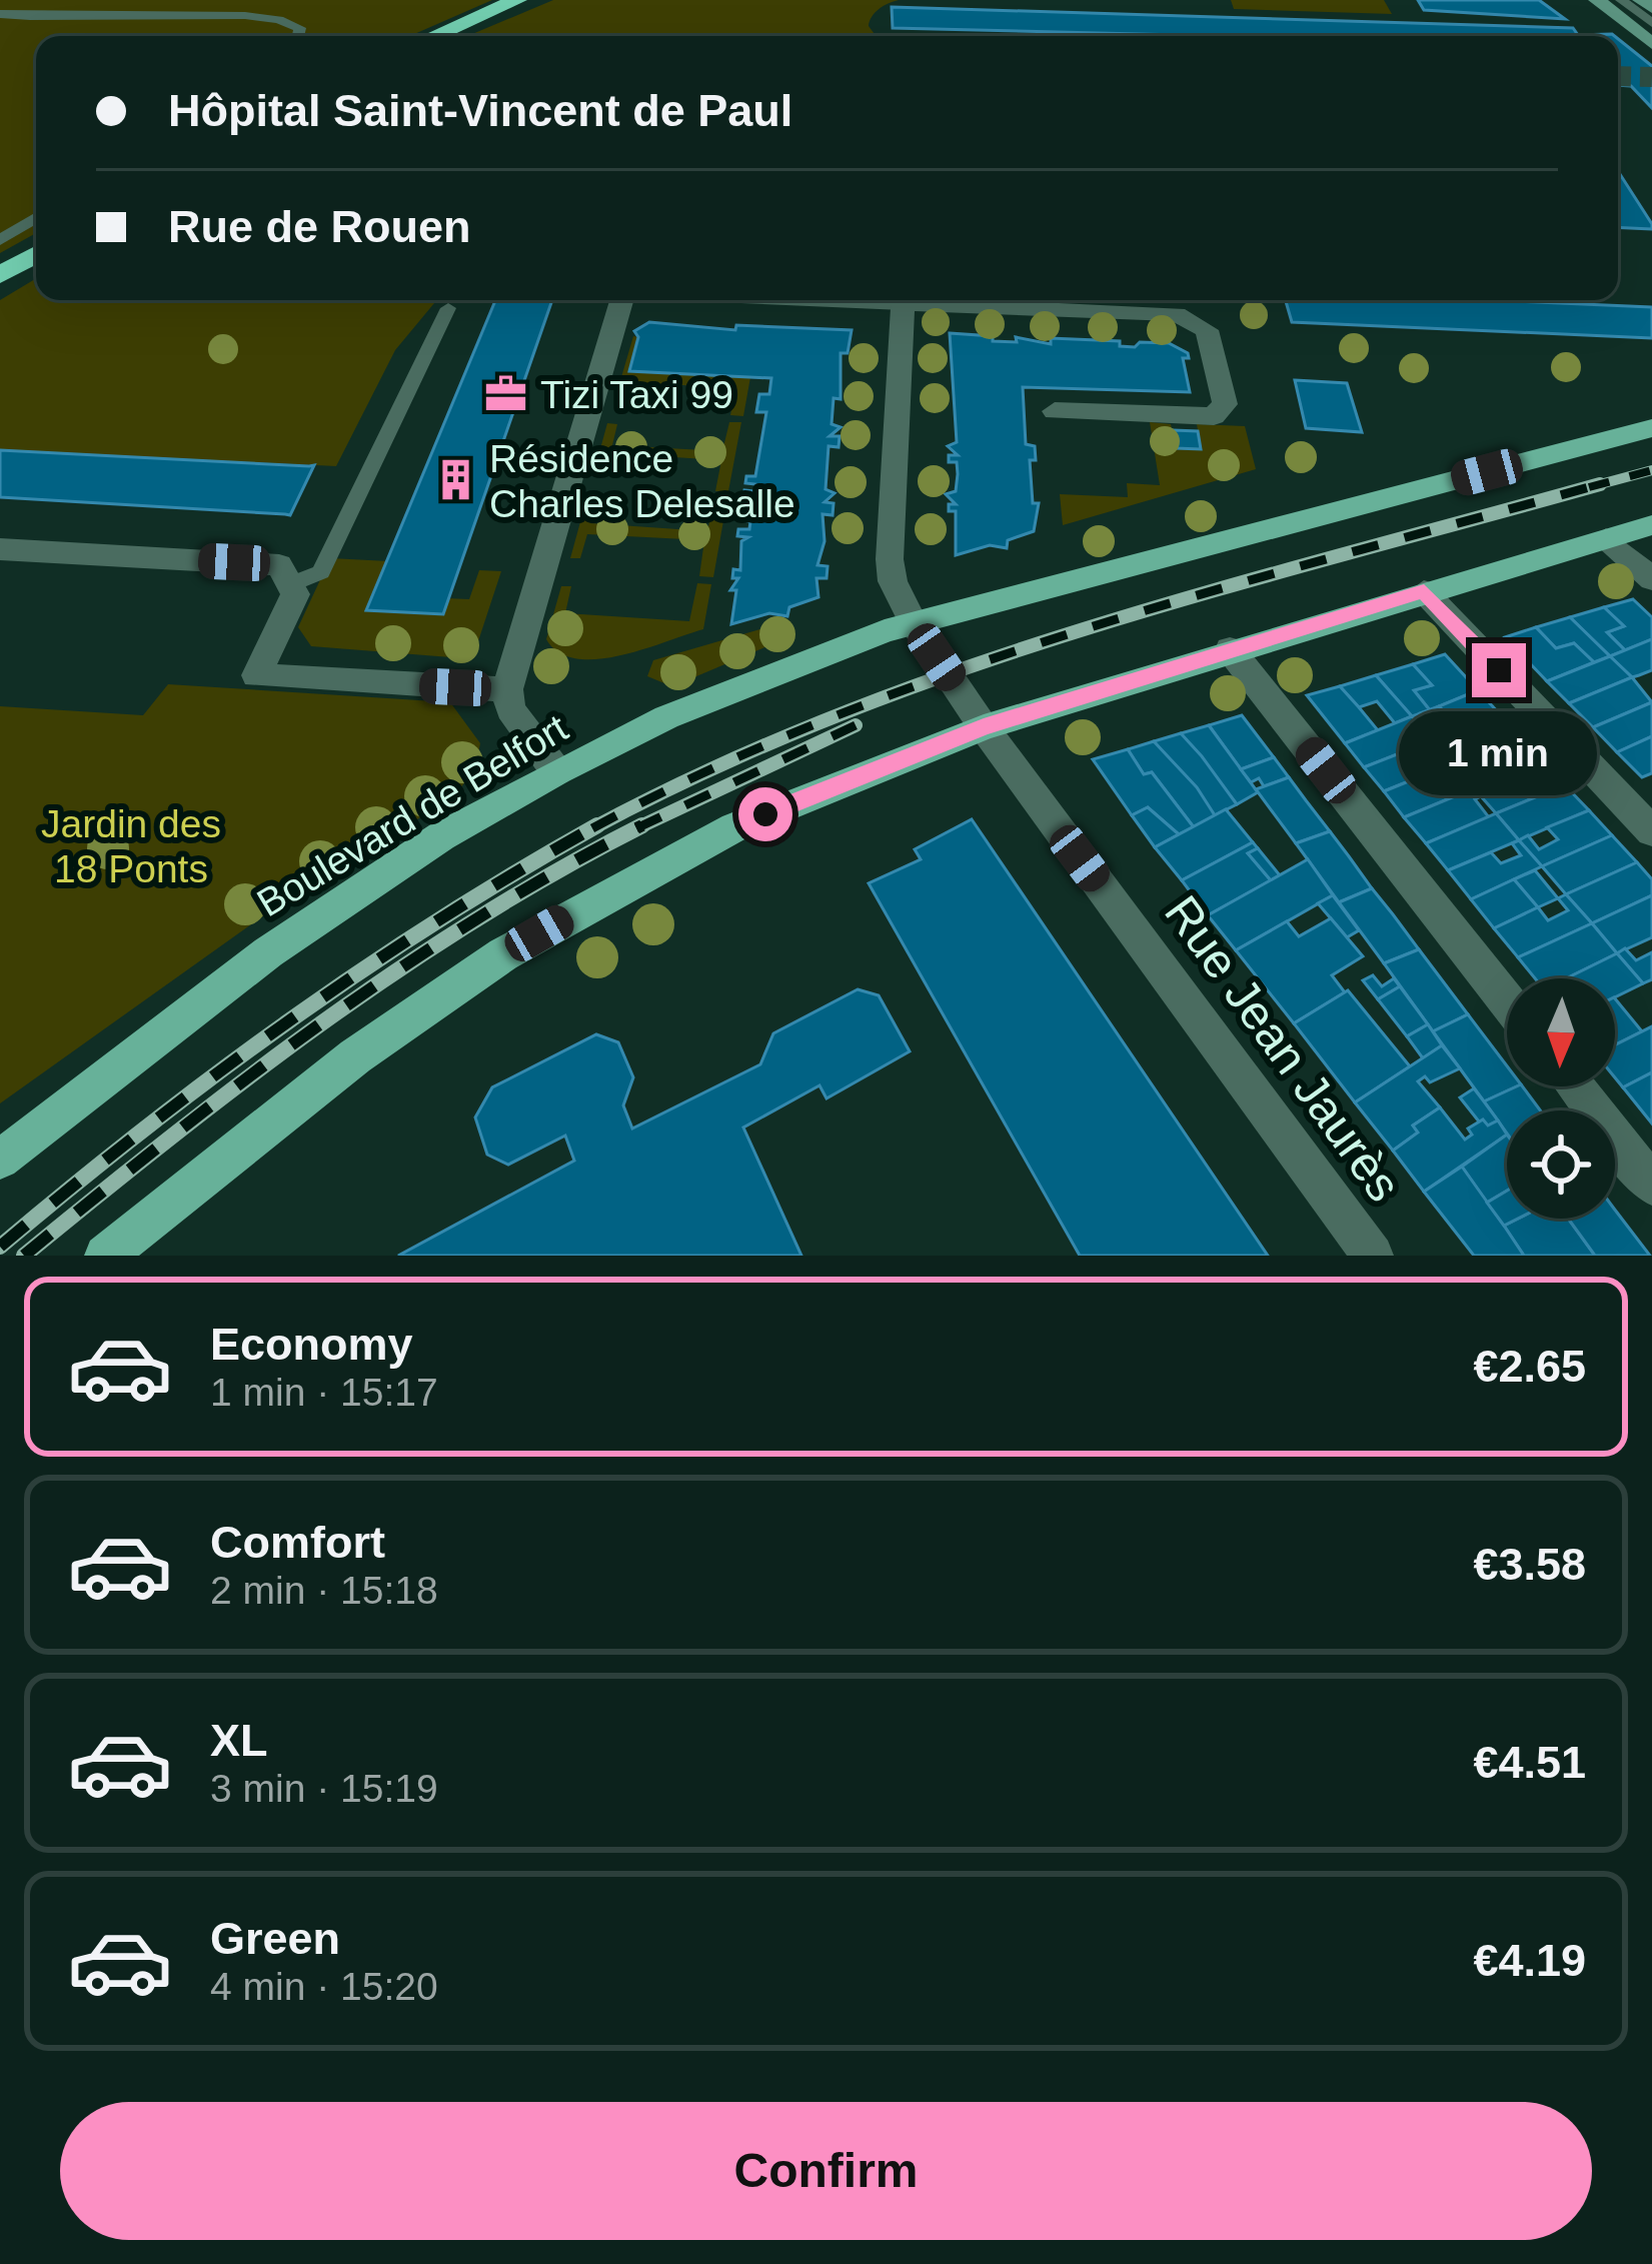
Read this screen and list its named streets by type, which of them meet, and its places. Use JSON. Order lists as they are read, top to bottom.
{
  "streets": {
    "main road": ["Boulevard de Belfort"],
    "street": ["Rue Jean Jaurès"]
  },
  "parks": ["Jardin des 18 Ponts"],
  "places": {
    "office": ["Tizi Taxi 99"],
    "building": ["Résidence Charles Delesalle"]
  },
  "north": "bottom",
  "page": {
    "banner": ["Hôpital Saint-Vincent de Paul", "Rue de Rouen"],
    "bubble": "1 min",
    "list": [
      {
        "name": "Economy",
        "note": "1 min · 15:17",
        "value": "€2.65"
      },
      {
        "name": "Comfort",
        "note": "2 min · 15:18",
        "value": "€3.58"
      },
      {
        "name": "XL",
        "note": "3 min · 15:19",
        "value": "€4.51"
      },
      {
        "name": "Green",
        "note": "4 min · 15:20",
        "value": "€4.19"
      }
    ],
    "buttons": "Confirm"
  }
}
